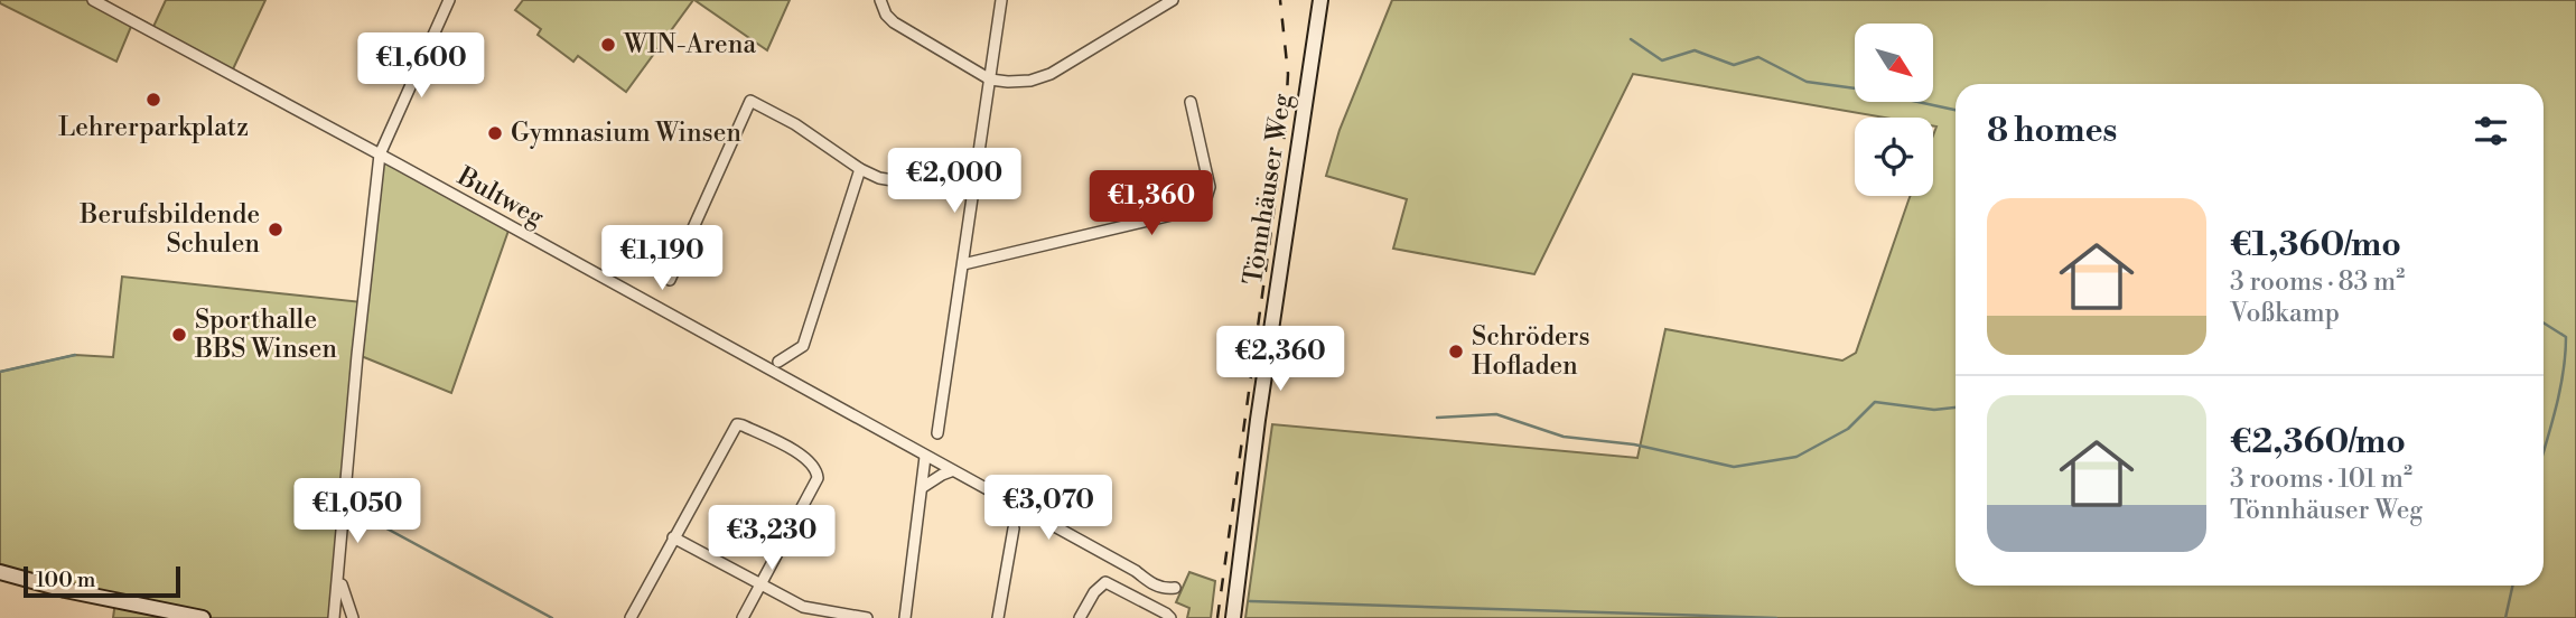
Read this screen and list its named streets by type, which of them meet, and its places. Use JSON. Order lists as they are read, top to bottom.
{
  "streets": {
    "main road": ["Tönnhäuser Weg"],
    "street": ["Bultweg"]
  },
  "places": [
    "WIN-Arena",
    "Lehrerparkplatz",
    "Gymnasium Winsen",
    "Berufsbildende Schulen",
    "Sporthalle BBS Winsen",
    "Schröders Hofladen"
  ],
  "scale_bar": "100 m",
  "north": "bottom right",
  "page": {
    "price": [
      "€1,600",
      "€2,000",
      "€1,360",
      "€1,190",
      "€2,360",
      "€3,070",
      "€1,050",
      "€3,230"
    ],
    "heading": "8 homes",
    "list": [
      {
        "name": "€1,360/mo",
        "note": "3 rooms · 83 m² · Voßkamp"
      },
      {
        "name": "€2,360/mo",
        "note": "3 rooms · 101 m² · Tönnhäuser Weg"
      }
    ],
    "scale": "100 m"
  }
}
